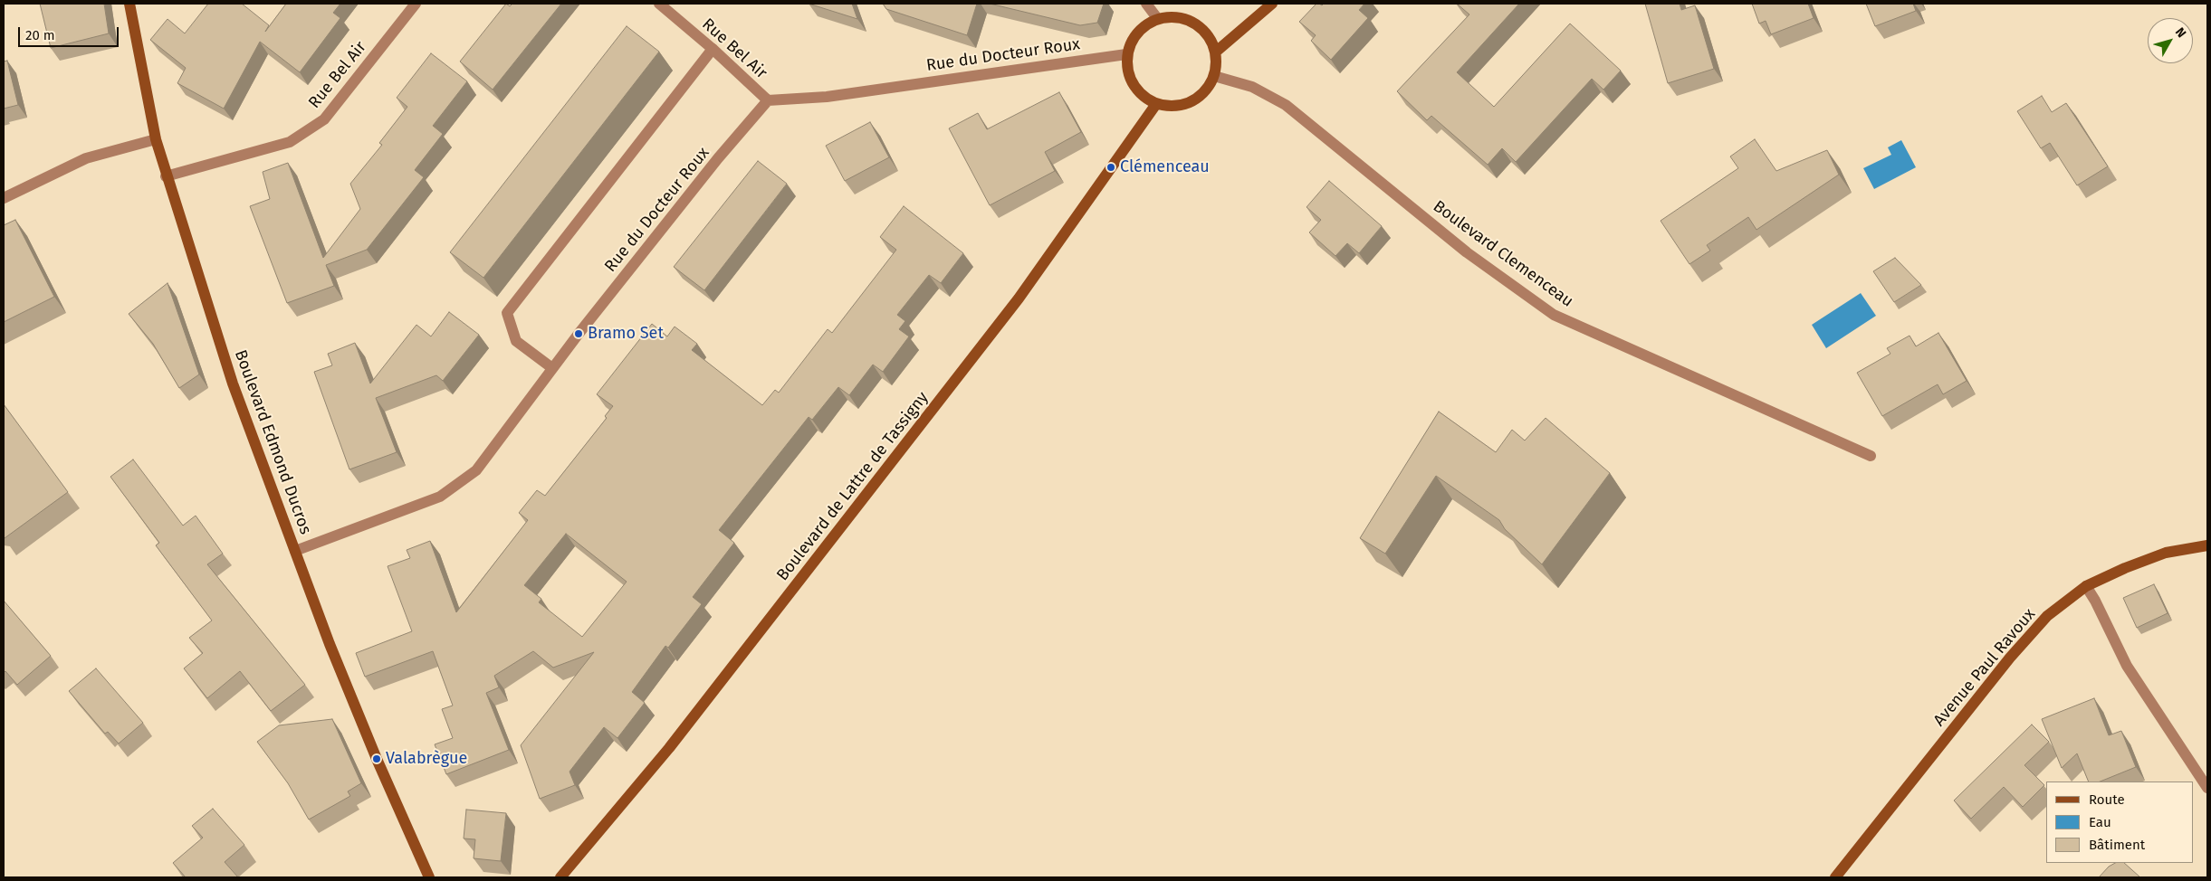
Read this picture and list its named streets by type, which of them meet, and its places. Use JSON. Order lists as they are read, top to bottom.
{
  "streets": {
    "street": [
      "Rue Bel Air",
      "Rue du Docteur Roux",
      "Boulevard Clemenceau",
      "Boulevard Edmond Ducros",
      "Boulevard de Lattre de Tassigny",
      "Avenue Paul Ravoux"
    ]
  },
  "crossings": [
    ["Rue Bel Air", "Rue du Docteur Roux"],
    ["Rue Bel Air", "Boulevard Edmond Ducros"],
    ["Rue du Docteur Roux", "Boulevard Clemenceau"],
    ["Rue du Docteur Roux", "Boulevard Edmond Ducros"],
    ["Rue du Docteur Roux", "Boulevard de Lattre de Tassigny"],
    ["Boulevard Clemenceau", "Boulevard de Lattre de Tassigny"]
  ],
  "places": ["Clémenceau", "Bramo Set", "Valabrègue"],
  "legend": ["Route", "Eau", "Bâtiment"],
  "scale_bar": "20 m",
  "north": "top right"
}
